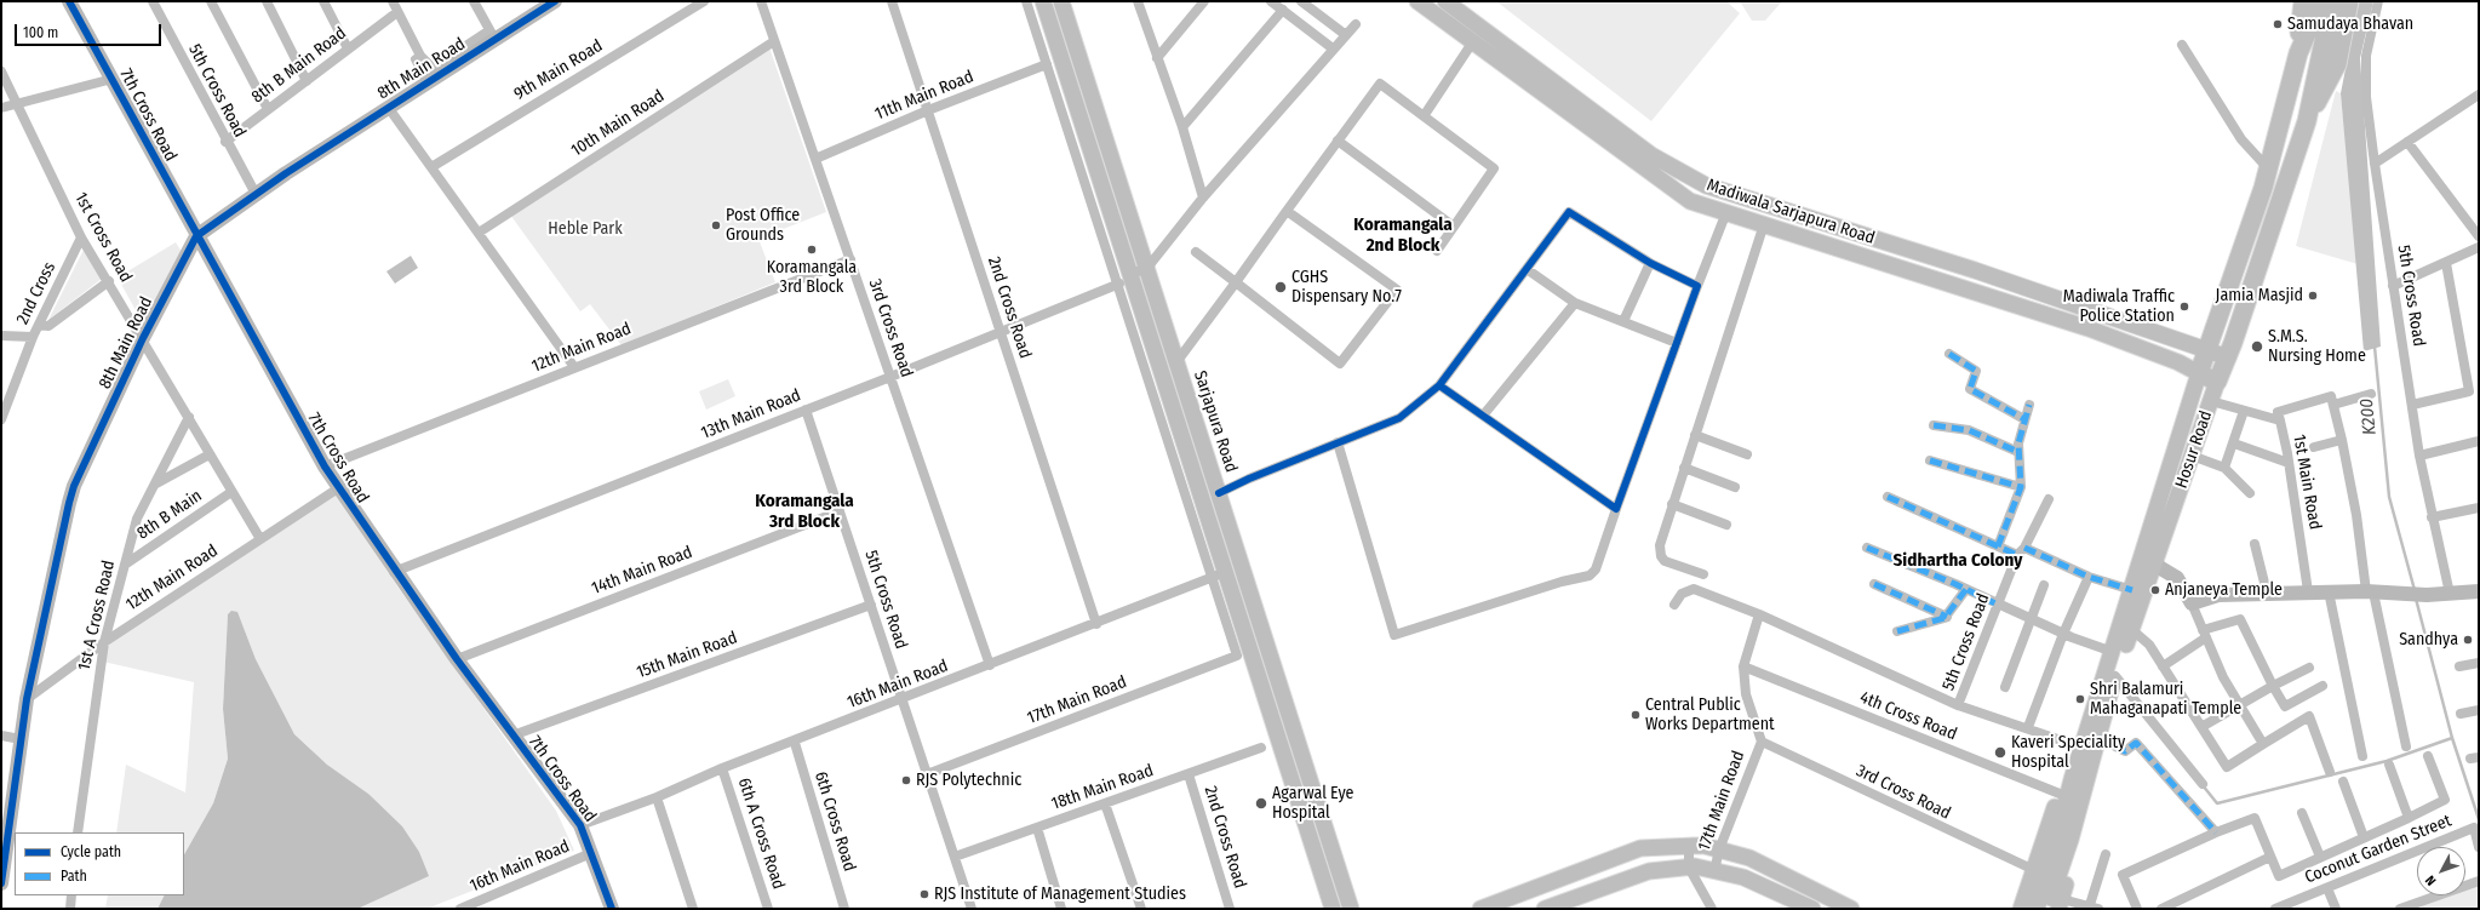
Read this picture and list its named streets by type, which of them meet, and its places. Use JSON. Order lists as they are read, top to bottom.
{
  "streets": {
    "highway": ["Hosur Road"],
    "main road": ["Madiwala Sarjapura Road", "Sarjapura Road"],
    "street": [
      "8th B Main Road",
      "8th Main Road",
      "9th Main Road",
      "5th Cross Road",
      "11th Main Road",
      "7th Cross Road",
      "10th Main Road",
      "1st Cross Road",
      "2nd Cross",
      "2nd Cross Road",
      "3rd Cross Road",
      "12th Main Road",
      "13th Main Road",
      "1st Main Road",
      "8th B Main",
      "14th Main Road",
      "1st A Cross Road",
      "15th Main Road",
      "16th Main Road",
      "17th Main Road",
      "4th Cross Road",
      "18th Main Road",
      "6th Cross Road",
      "6th A Cross Road",
      "Coconut Garden Street"
    ]
  },
  "crossings": [
    ["8th B Main Road", "5th Cross Road"],
    ["8th Main Road", "5th Cross Road"],
    ["8th Main Road", "7th Cross Road"],
    ["8th Main Road", "1st Cross Road"],
    ["8th Main Road", "12th Main Road"],
    ["5th Cross Road", "13th Main Road"],
    ["5th Cross Road", "14th Main Road"],
    ["5th Cross Road", "15th Main Road"],
    ["5th Cross Road", "16th Main Road"],
    ["5th Cross Road", "17th Main Road"],
    ["5th Cross Road", "18th Main Road"],
    ["11th Main Road", "2nd Cross Road"],
    ["11th Main Road", "3rd Cross Road"],
    ["11th Main Road", "Sarjapura Road"],
    ["7th Cross Road", "12th Main Road"],
    ["7th Cross Road", "13th Main Road"],
    ["7th Cross Road", "14th Main Road"],
    ["7th Cross Road", "15th Main Road"],
    ["7th Cross Road", "16th Main Road"],
    ["10th Main Road", "3rd Cross Road"],
    ["Madiwala Sarjapura Road", "Hosur Road"],
    ["1st Cross Road", "2nd Cross"],
    ["1st Cross Road", "12th Main Road"],
    ["1st Cross Road", "8th B Main"],
    ["1st Cross Road", "1st A Cross Road"],
    ["2nd Cross Road", "13th Main Road"],
    ["2nd Cross Road", "16th Main Road"],
    ["2nd Cross Road", "18th Main Road"],
    ["3rd Cross Road", "12th Main Road"],
    ["3rd Cross Road", "13th Main Road"],
    ["3rd Cross Road", "16th Main Road"],
    ["3rd Cross Road", "17th Main Road"],
    ["12th Main Road", "1st A Cross Road"],
    ["13th Main Road", "Sarjapura Road"],
    ["Sarjapura Road", "16th Main Road"],
    ["Sarjapura Road", "17th Main Road"],
    ["Sarjapura Road", "18th Main Road"],
    ["Hosur Road", "1st Main Road"],
    ["8th B Main", "1st A Cross Road"],
    ["16th Main Road", "6th Cross Road"],
    ["16th Main Road", "6th A Cross Road"]
  ],
  "districts": ["Koramangala 2nd Block", "Koramangala 3rd Block", "Sidhartha Colony"],
  "water": ["K200"],
  "parks": ["Heble Park"],
  "places": [
    "Samudaya Bhavan",
    "Post Office Grounds",
    "Koramangala 3rd Block",
    "CGHS Dispensary No.7",
    "Jamia Masjid",
    "Madiwala Traffic Police Station",
    "S.M.S. Nursing Home",
    "Anjaneya Temple",
    "Sandhya",
    "Shri Balamuri Mahaganapati Temple",
    "Central Public Works Department",
    "Kaveri Speciality Hospital",
    "RJS Polytechnic",
    "Agarwal Eye Hospital",
    "RJS Institute of Management Studies"
  ],
  "legend": ["Cycle path", "Path"],
  "scale_bar": "100 m",
  "north": "bottom left"
}
